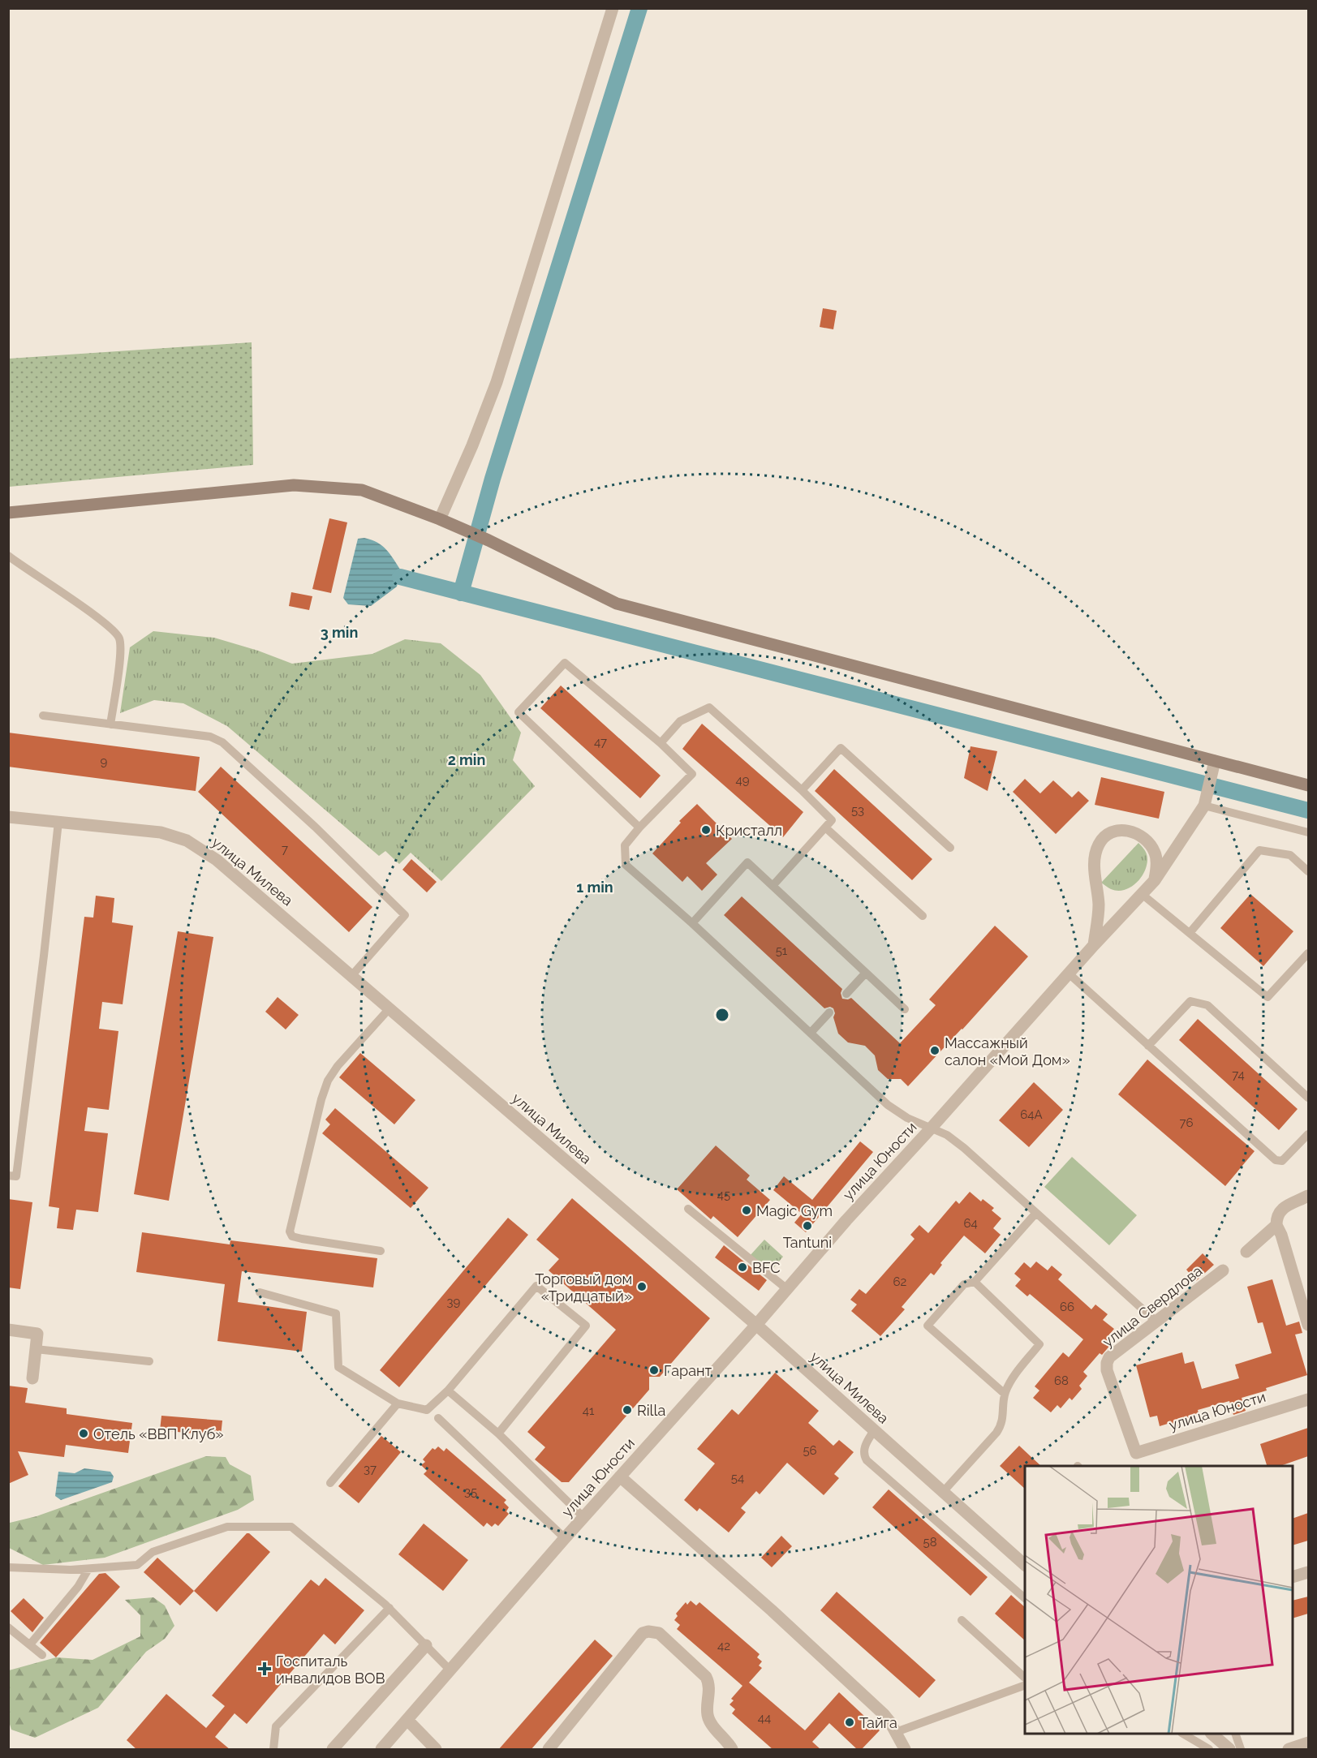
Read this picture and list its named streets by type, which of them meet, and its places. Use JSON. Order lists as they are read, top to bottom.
{
  "streets": {
    "street": ["улица Милева", "улица Юности", "улица Свердлова"]
  },
  "crossings": [
    ["улица Милева", "улица Юности"],
    ["улица Юности", "улица Свердлова"]
  ],
  "places": {
    "other": [
      "Кристалл",
      "Массажный салон «Мой Дом»",
      "Magic Gym",
      "Tantuni",
      "BFC",
      "Торговый дом «Тридцатый»",
      "Гарант",
      "Rilla",
      "Отель «ВВП Клуб»",
      "Тайга"
    ],
    "health": ["Госпиталь инвалидов ВОВ"]
  },
  "house_numbers": [
    "47",
    "9",
    "49",
    "53",
    "7",
    "51",
    "74",
    "64А",
    "76",
    "45",
    "64",
    "62",
    "39",
    "66",
    "68",
    "41",
    "56",
    "37",
    "54",
    "35",
    "58",
    "42",
    "44"
  ],
  "rings": ["3 min", "2 min", "1 min"]
}
